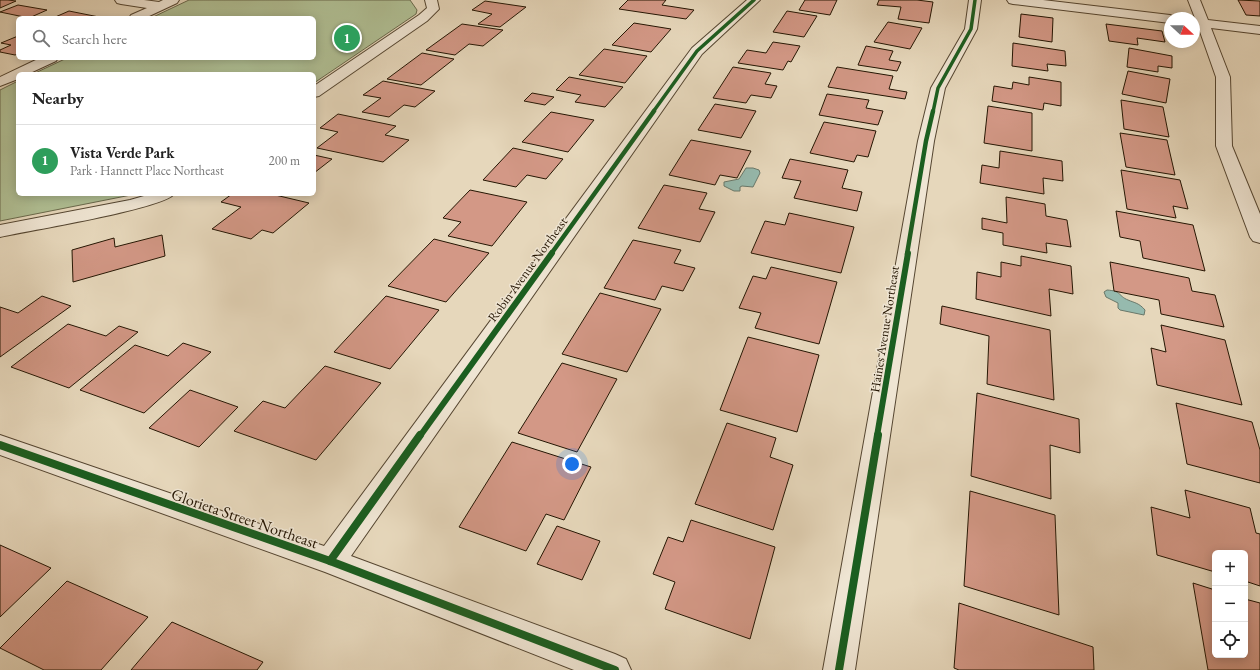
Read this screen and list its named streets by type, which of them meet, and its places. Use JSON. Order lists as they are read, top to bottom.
{
  "streets": {
    "street": ["Robin Avenue Northeast", "Haines Avenue Northeast", "Glorieta Street Northeast"]
  },
  "crossings": [
    ["Robin Avenue Northeast", "Glorieta Street Northeast"]
  ],
  "north": "right",
  "page": {
    "search": "Search here",
    "pins": "1",
    "heading": "Nearby",
    "list": [
      {
        "mark": "1",
        "name": "Vista Verde Park",
        "note": "Park · Hannett Place Northeast",
        "value": "200 m"
      }
    ],
    "map_buttons": ["+", "−"]
  }
}
